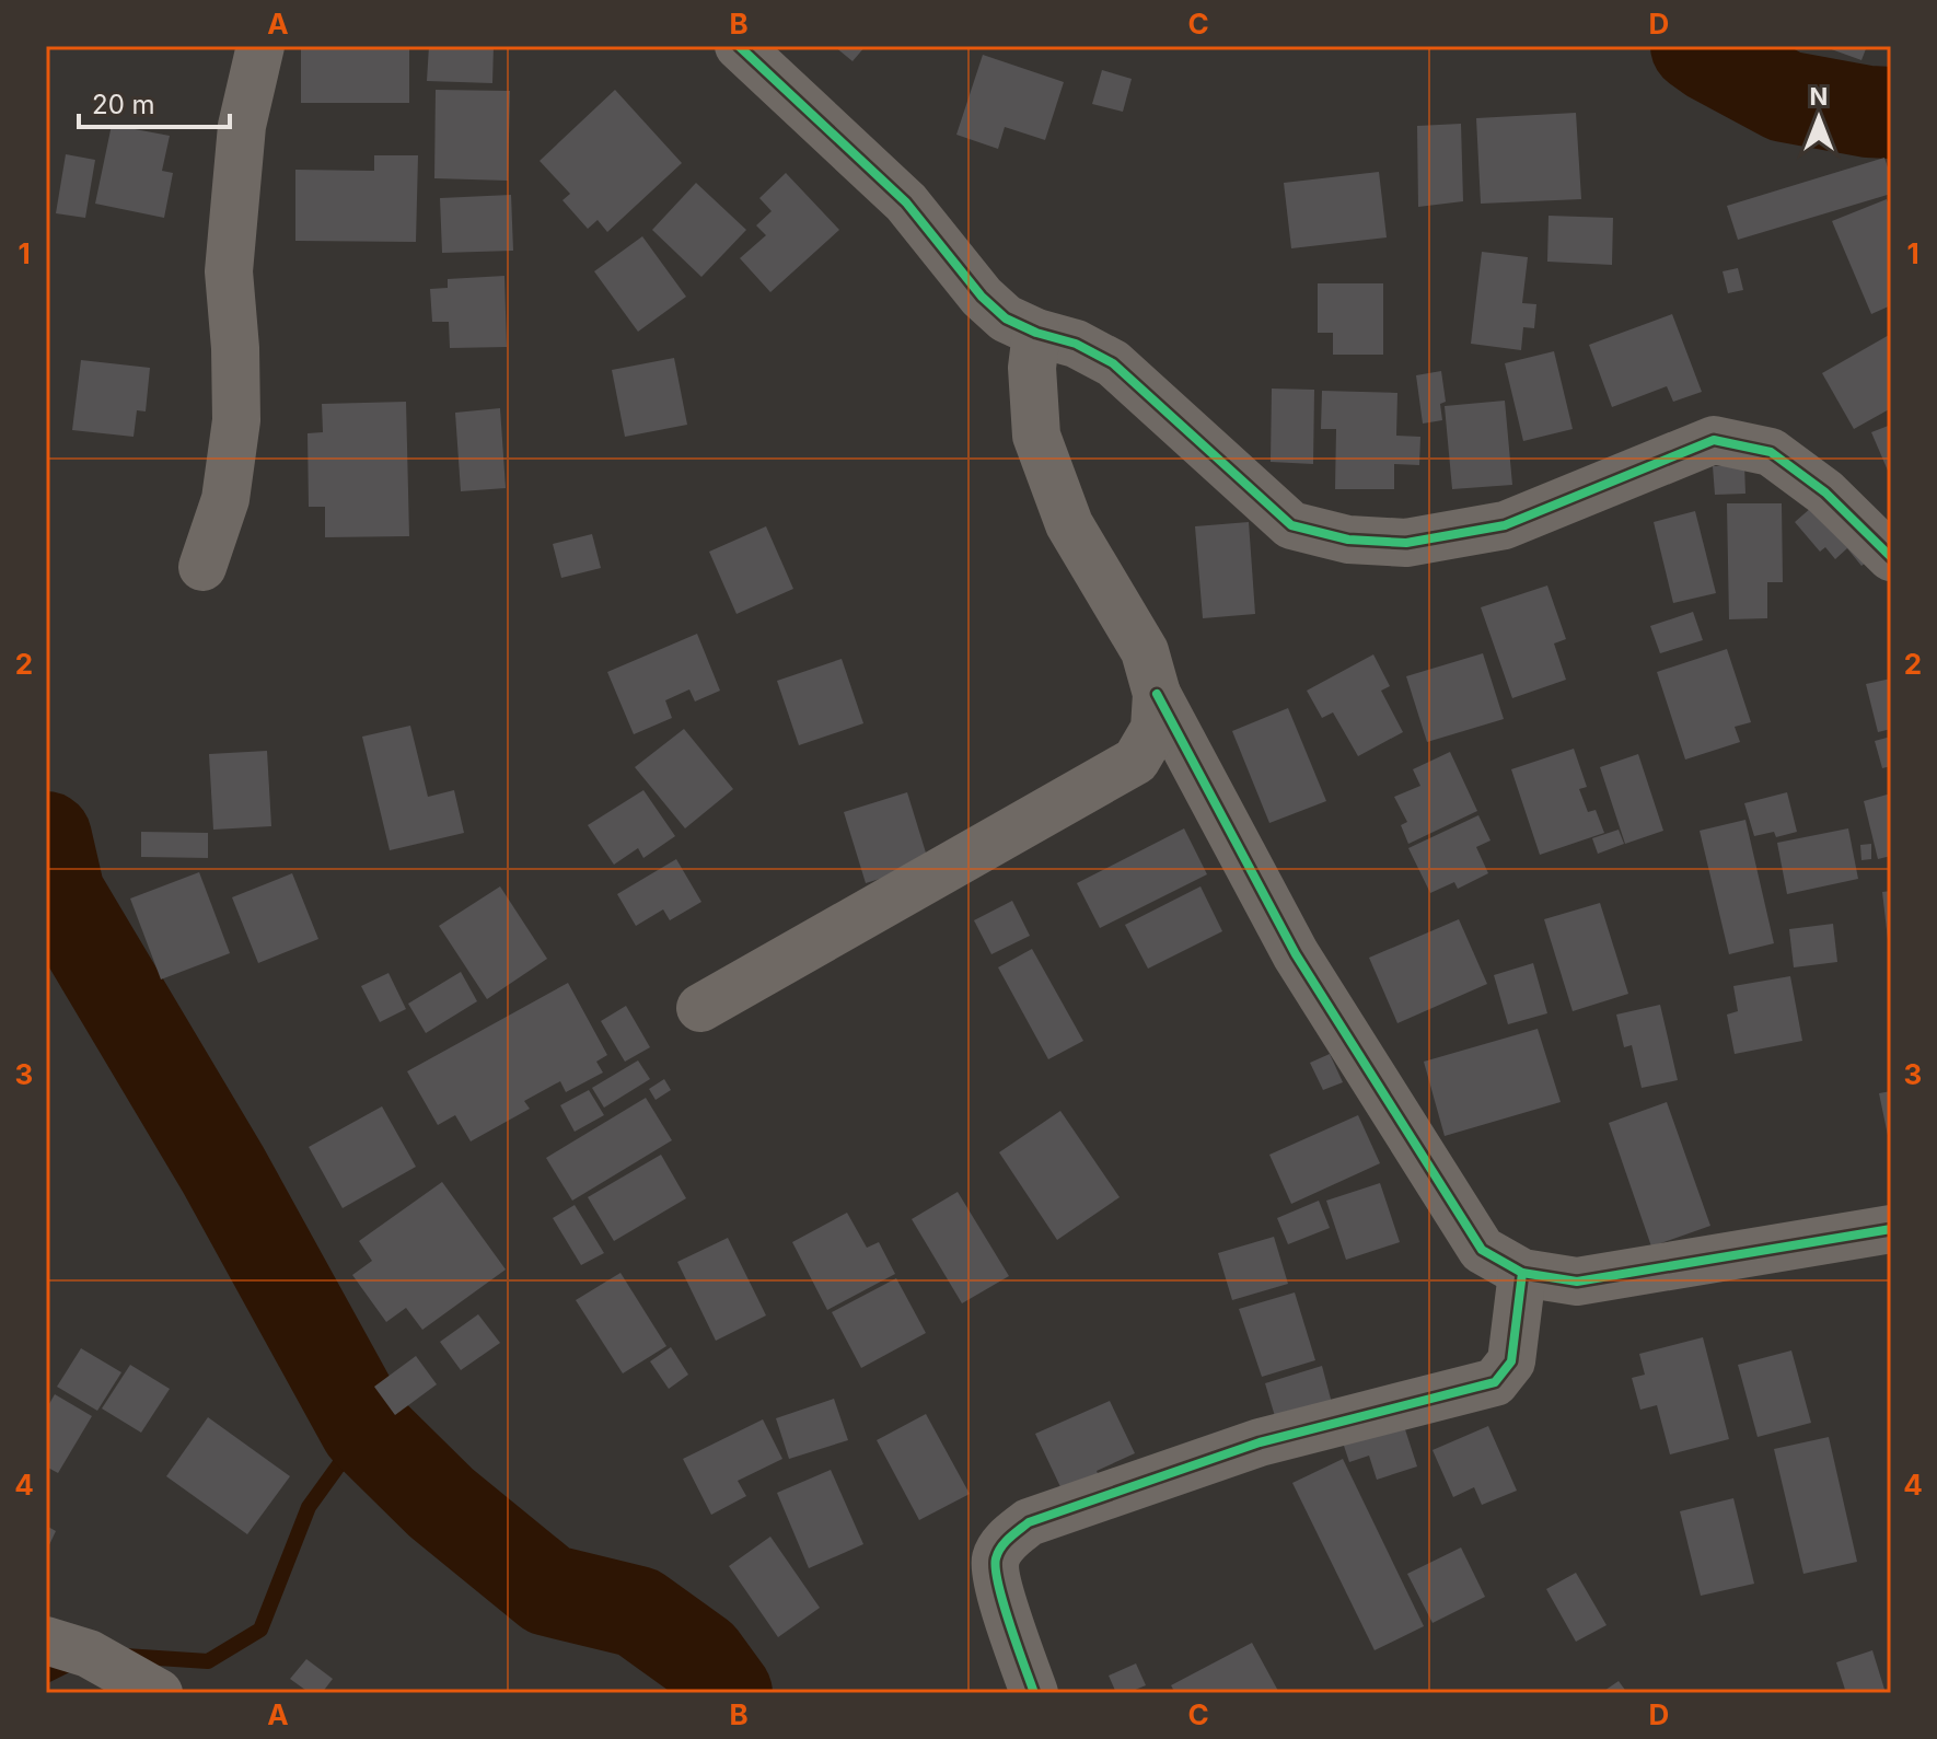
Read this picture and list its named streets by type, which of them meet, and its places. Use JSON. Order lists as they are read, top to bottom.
{
  "scale_bar": "20 m",
  "north": "top",
  "grid": {
    "columns": [
      "A",
      "B",
      "C",
      "D"
    ],
    "rows": [
      "1",
      "2",
      "3",
      "4"
    ]
  }
}
